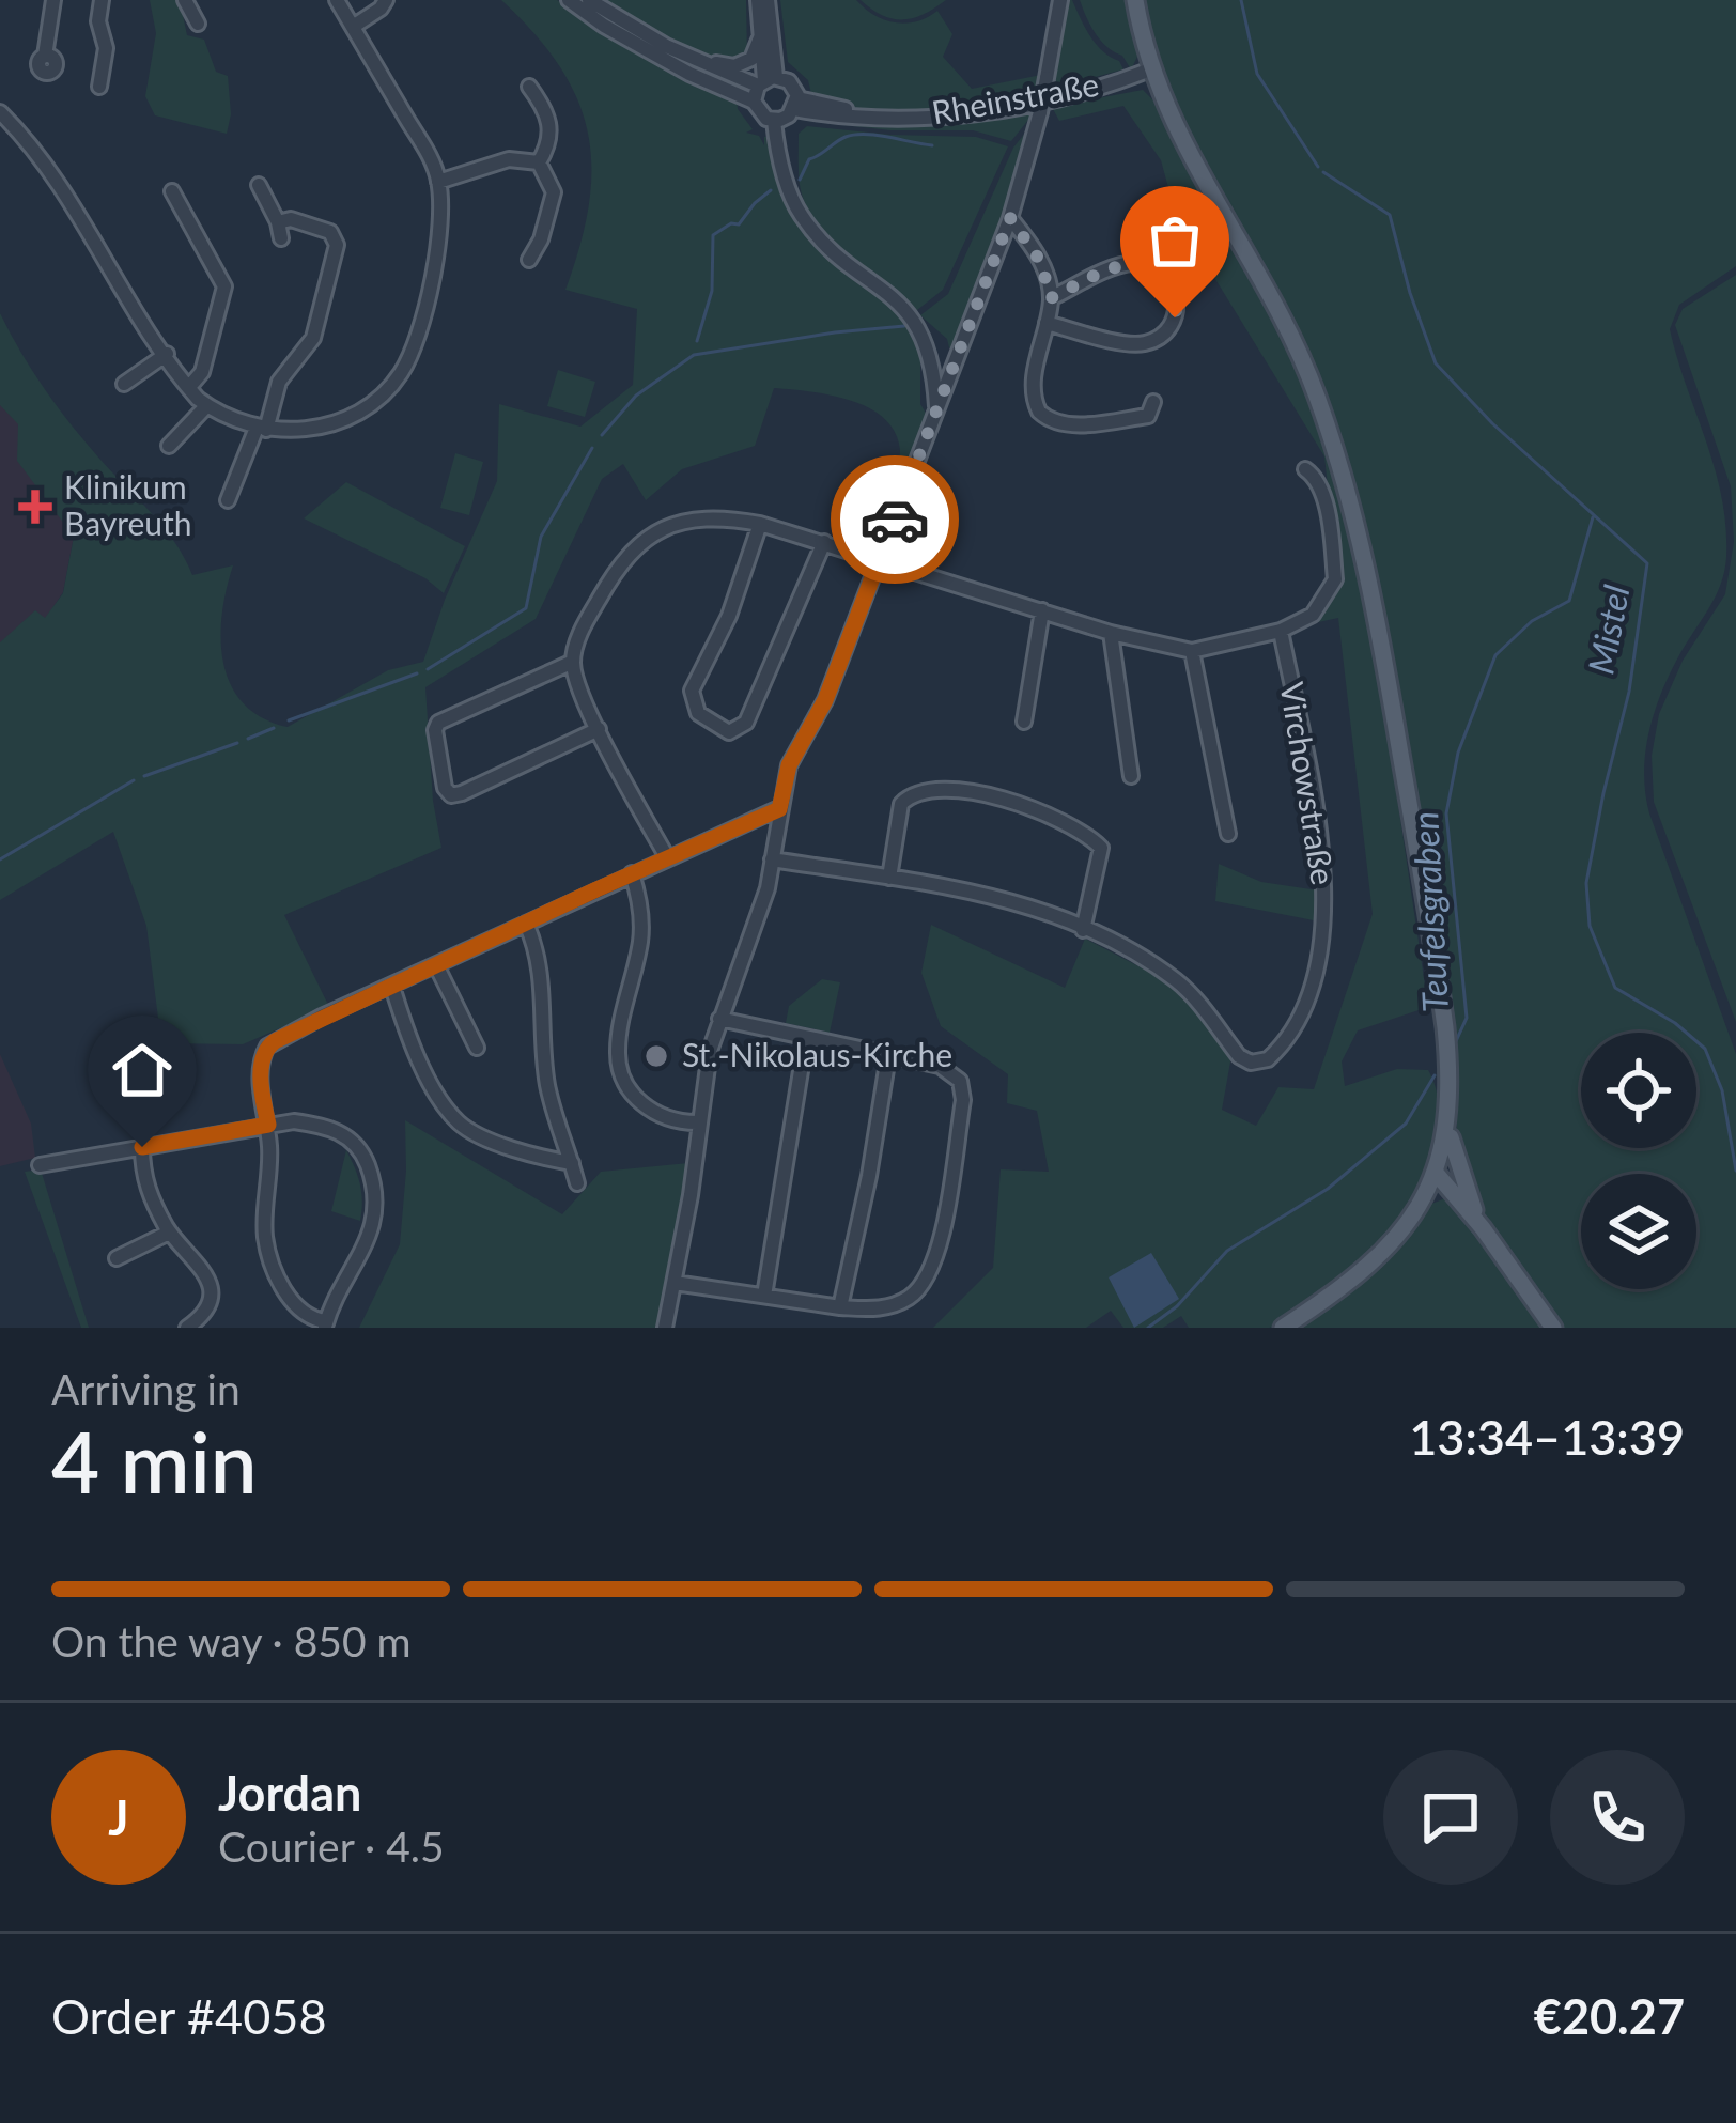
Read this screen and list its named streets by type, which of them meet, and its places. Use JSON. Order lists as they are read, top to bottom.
{
  "streets": {
    "street": ["Rheinstraße", "Virchowstraße"]
  },
  "water": ["Mistel", "Teufelsgraben"],
  "places": {
    "health": ["Klinikum Bayreuth"],
    "other": ["St.-Nikolaus-Kirche"]
  },
  "page": {
    "heading": ["4 min", "Arriving in", "13:34–13:39"],
    "panel": [
      "Jordan",
      "Courier · 4.5",
      "Order #4058",
      "€20.27"
    ],
    "bar": "On the way · 850 m",
    "round": "J"
  }
}
